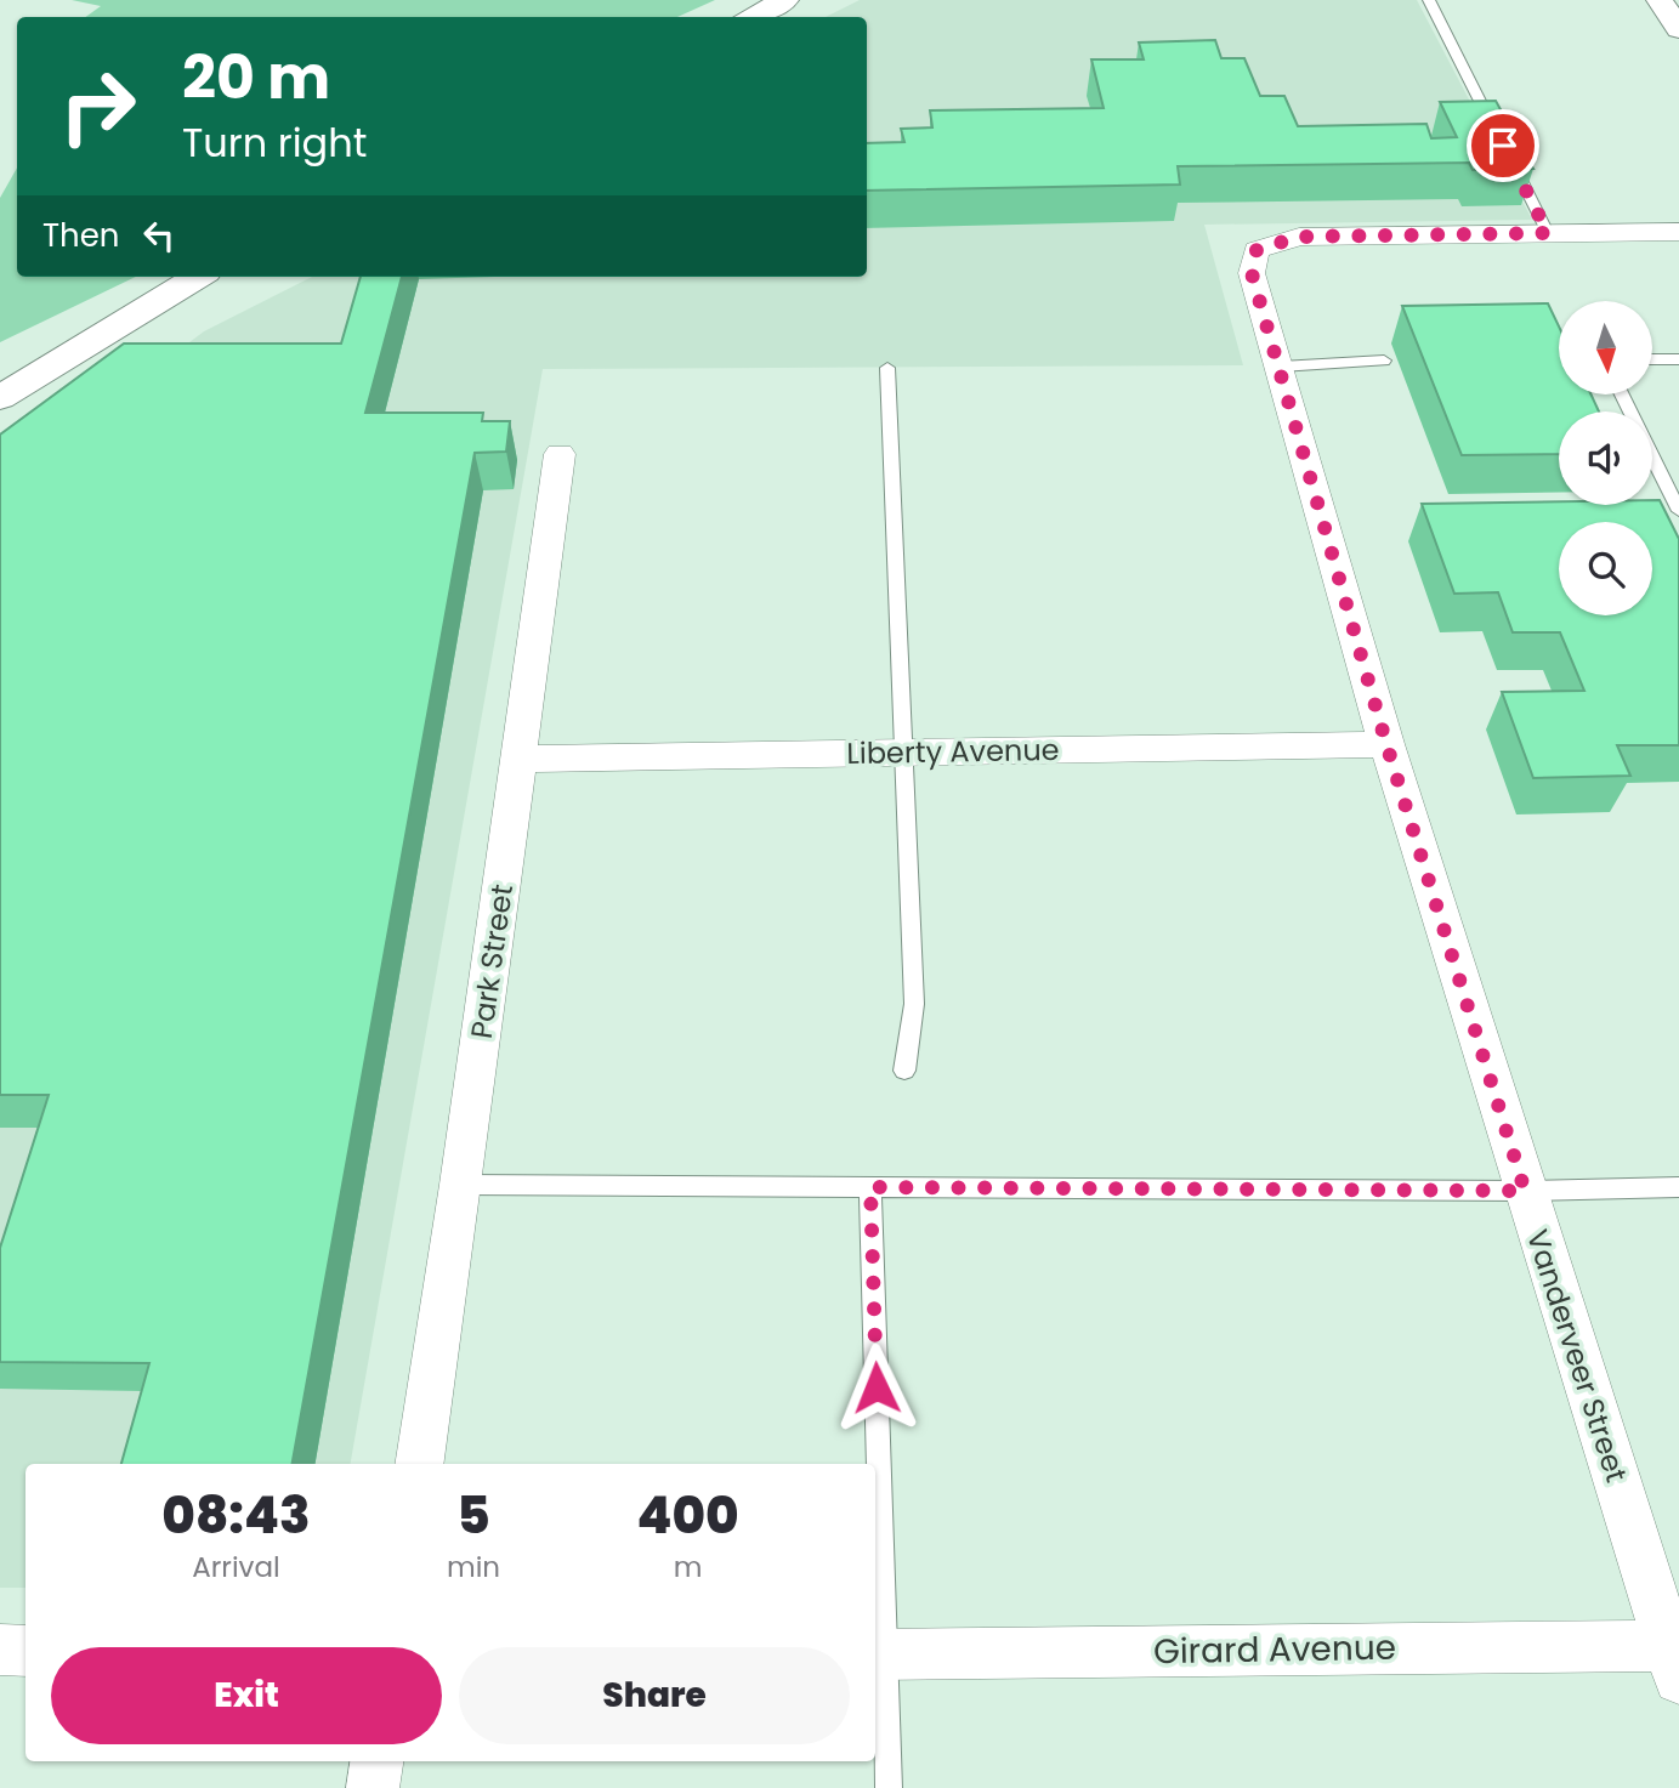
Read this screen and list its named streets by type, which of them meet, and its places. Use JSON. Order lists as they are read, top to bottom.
{
  "streets": {
    "street": [
      "Liberty Avenue",
      "Park Street",
      "Vanderveer Street",
      "Girard Avenue"
    ]
  },
  "crossings": [
    ["Liberty Avenue", "Park Street"],
    ["Liberty Avenue", "Vanderveer Street"],
    ["Vanderveer Street", "Girard Avenue"]
  ],
  "north": "bottom",
  "page": {
    "turn": ["20 m", "Turn right"],
    "then": "Then",
    "eta": [
      "08:43",
      "Arrival",
      "5",
      "min",
      "400",
      "m"
    ],
    "buttons": ["Exit", "Share"]
  }
}
